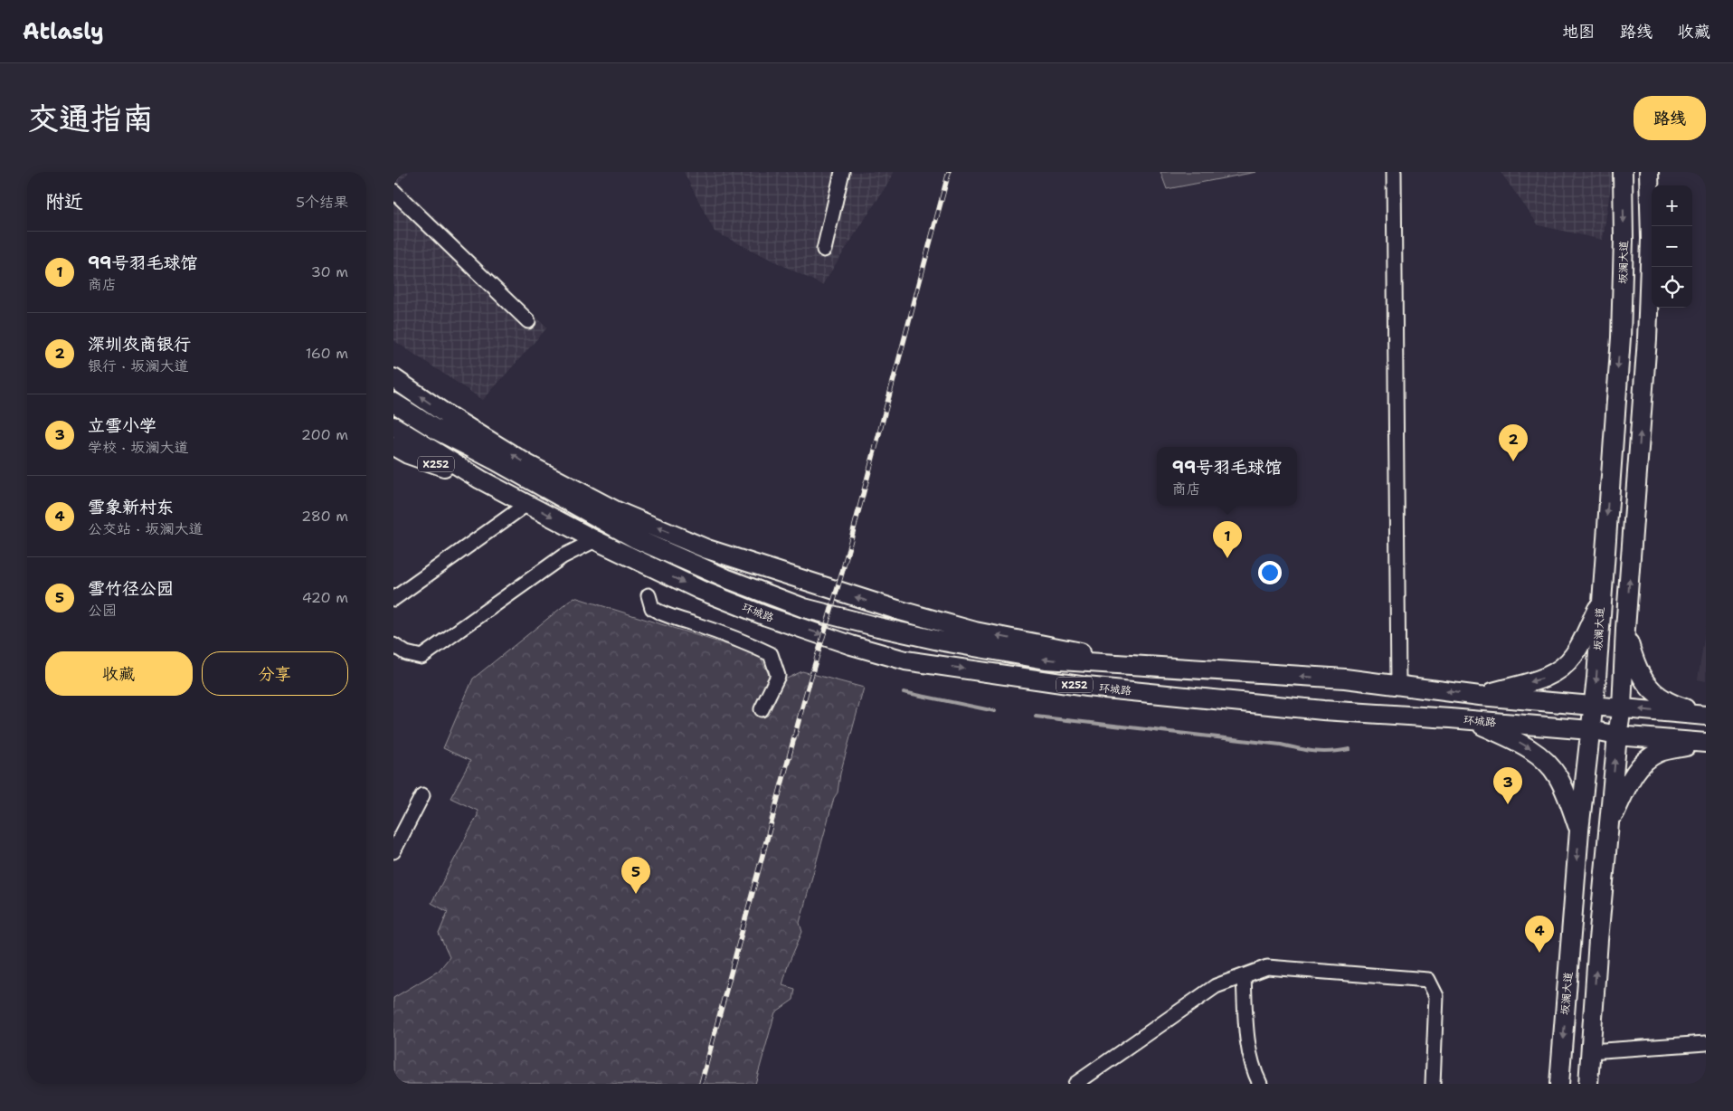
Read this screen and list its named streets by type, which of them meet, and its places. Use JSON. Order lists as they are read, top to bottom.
{
  "streets": {
    "main road": ["坂澜大道", "X252", "环城路"]
  },
  "crossings": [
    ["坂澜大道", "环城路"],
    ["X252", "环城路"]
  ],
  "page": {
    "header": "Atlasly",
    "nav": ["地图", "路线", "收藏"],
    "buttons": [
      "路线",
      ["收藏", "分享"]
    ],
    "title": "交通指南",
    "heading": ["附近", "5个结果"],
    "map_buttons": ["+", "−"],
    "list": [
      {
        "mark": "1",
        "name": "99号羽毛球馆",
        "note": "商店",
        "value": "30 m"
      },
      {
        "mark": "2",
        "name": "深圳农商银行",
        "note": "银行 · 坂澜大道",
        "value": "160 m"
      },
      {
        "mark": "3",
        "name": "立雪小学",
        "note": "学校 · 坂澜大道",
        "value": "200 m"
      },
      {
        "mark": "4",
        "name": "雪象新村东",
        "note": "公交站 · 坂澜大道",
        "value": "280 m"
      },
      {
        "mark": "5",
        "name": "雪竹径公园",
        "note": "公园",
        "value": "420 m"
      }
    ],
    "pins": [
      "2",
      "1",
      "3",
      "5",
      "4"
    ],
    "popup": ["99号羽毛球馆", "商店"]
  }
}
